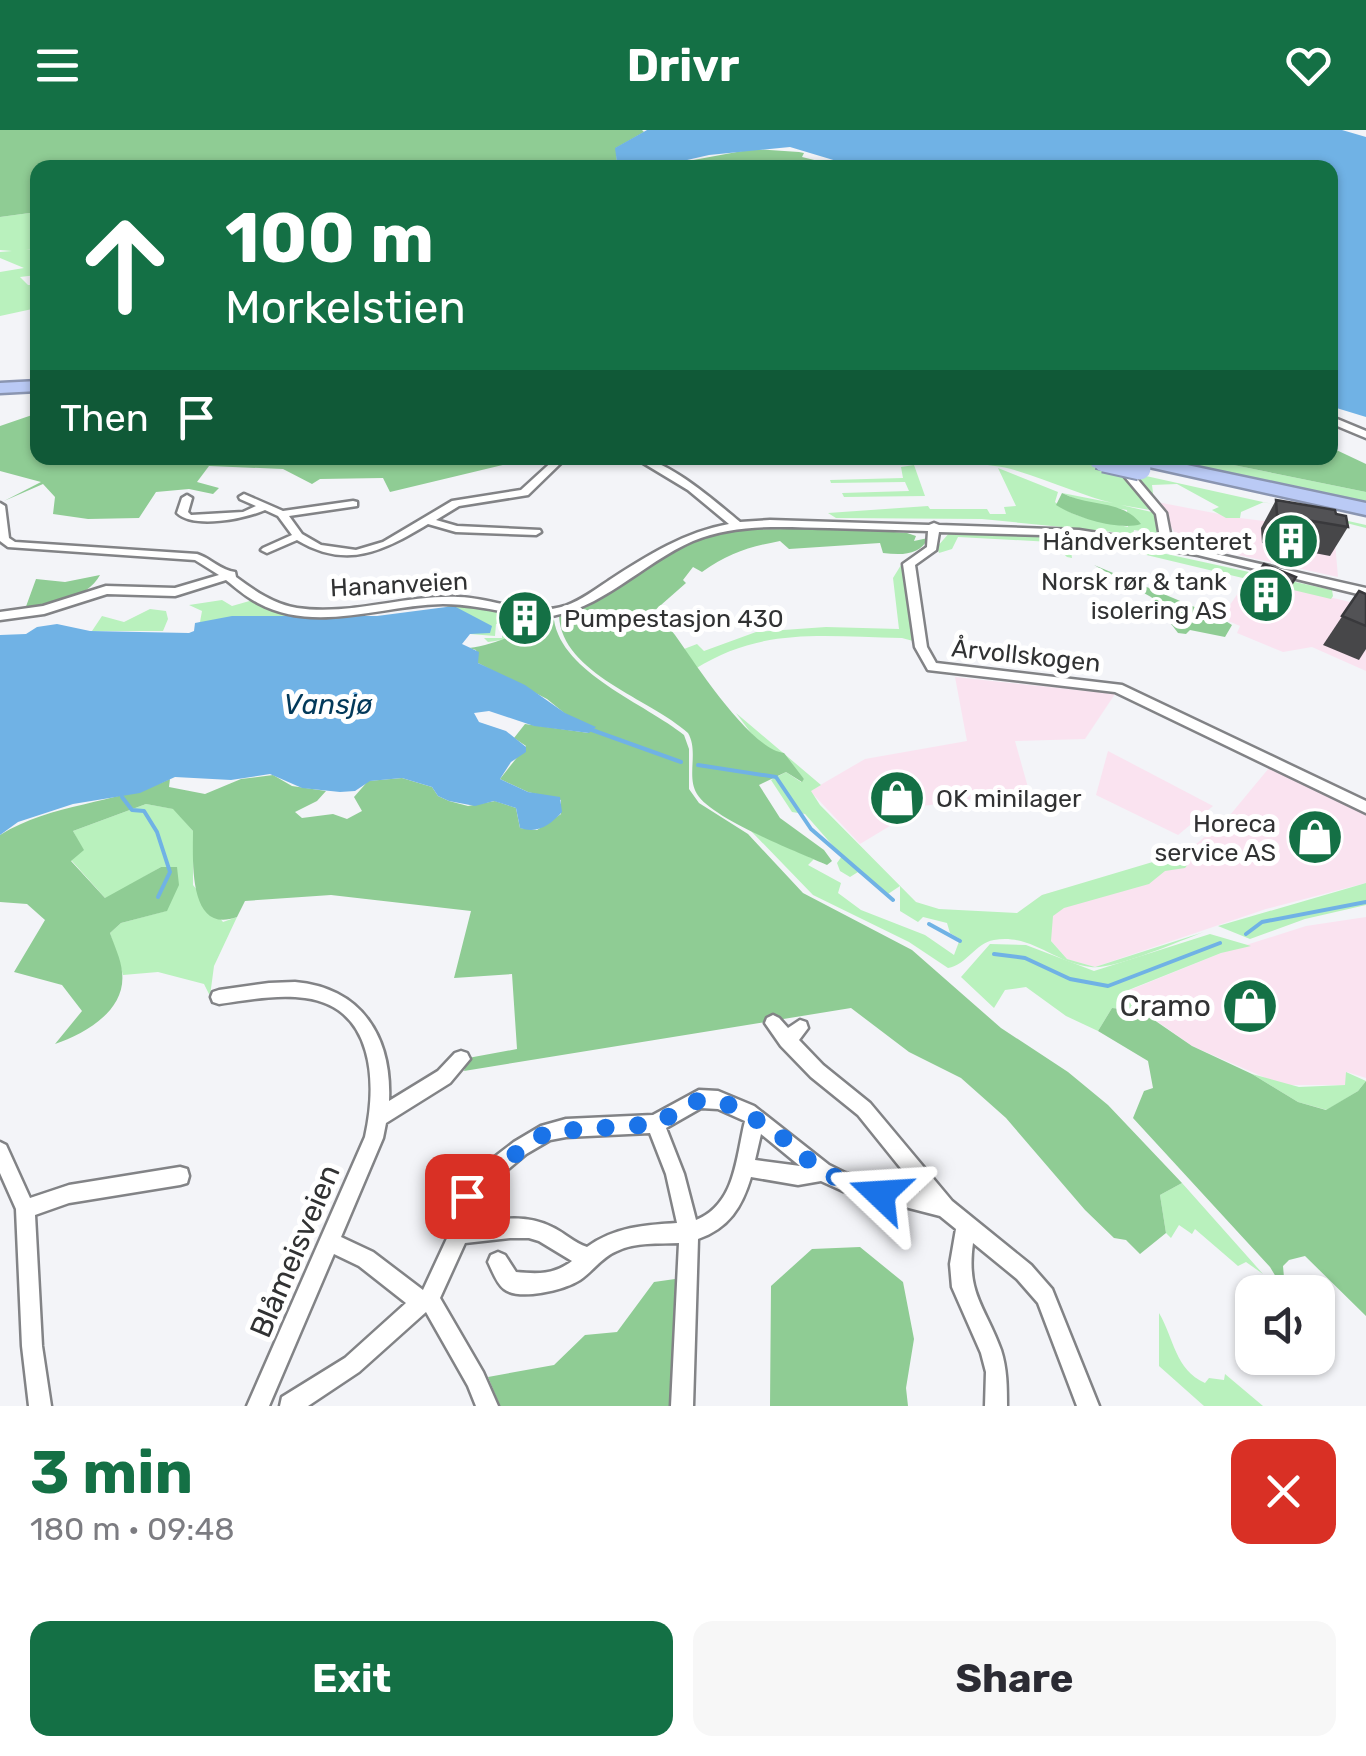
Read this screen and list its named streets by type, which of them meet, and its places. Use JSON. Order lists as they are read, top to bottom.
{
  "streets": {
    "street": ["Hananveien", "Årvollskogen", "Blåmeisveien"]
  },
  "water": ["Vansjø"],
  "places": {
    "building": ["Håndverksenteret", "Norsk rør & tank isolering AS", "Pumpestasjon 430"],
    "shop": ["OK minilager", "Horeca service AS", "Cramo"]
  },
  "page": {
    "header": "Drivr",
    "turn": ["100 m", "Morkelstien"],
    "then": "Then",
    "heading": ["3 min", "180 m · 09:48"],
    "buttons": ["Exit", "Share"]
  }
}
